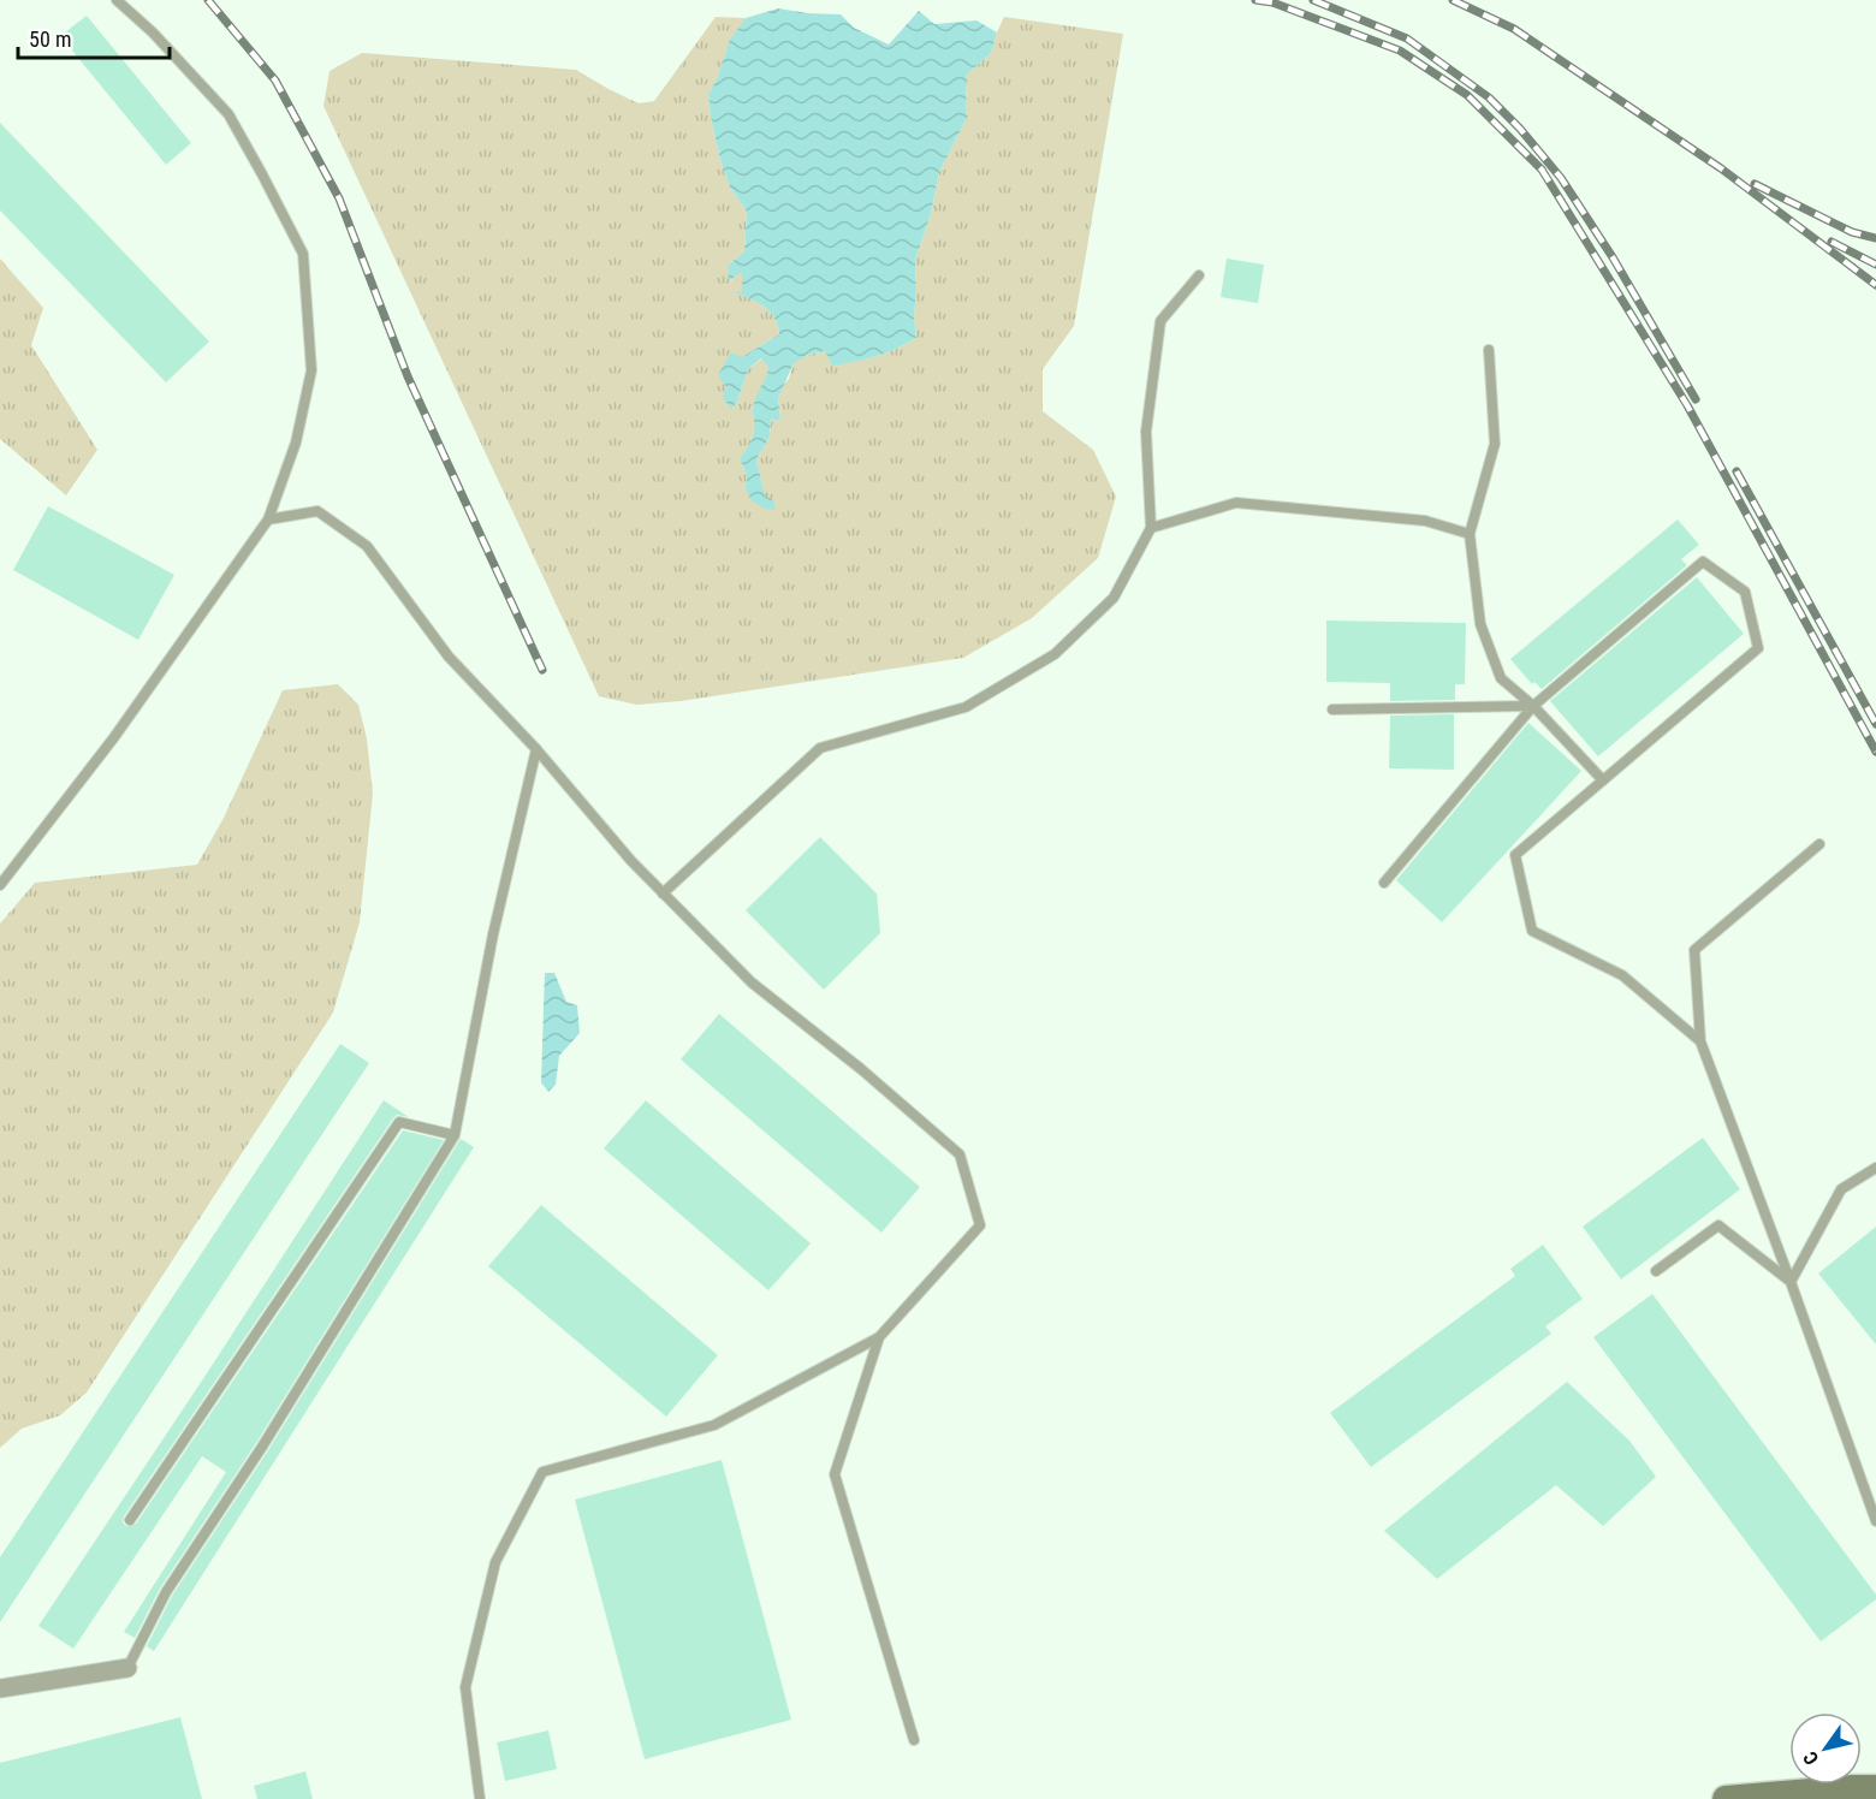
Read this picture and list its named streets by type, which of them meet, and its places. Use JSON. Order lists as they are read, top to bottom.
{
  "scale_bar": "50 m",
  "north": "bottom left"
}
